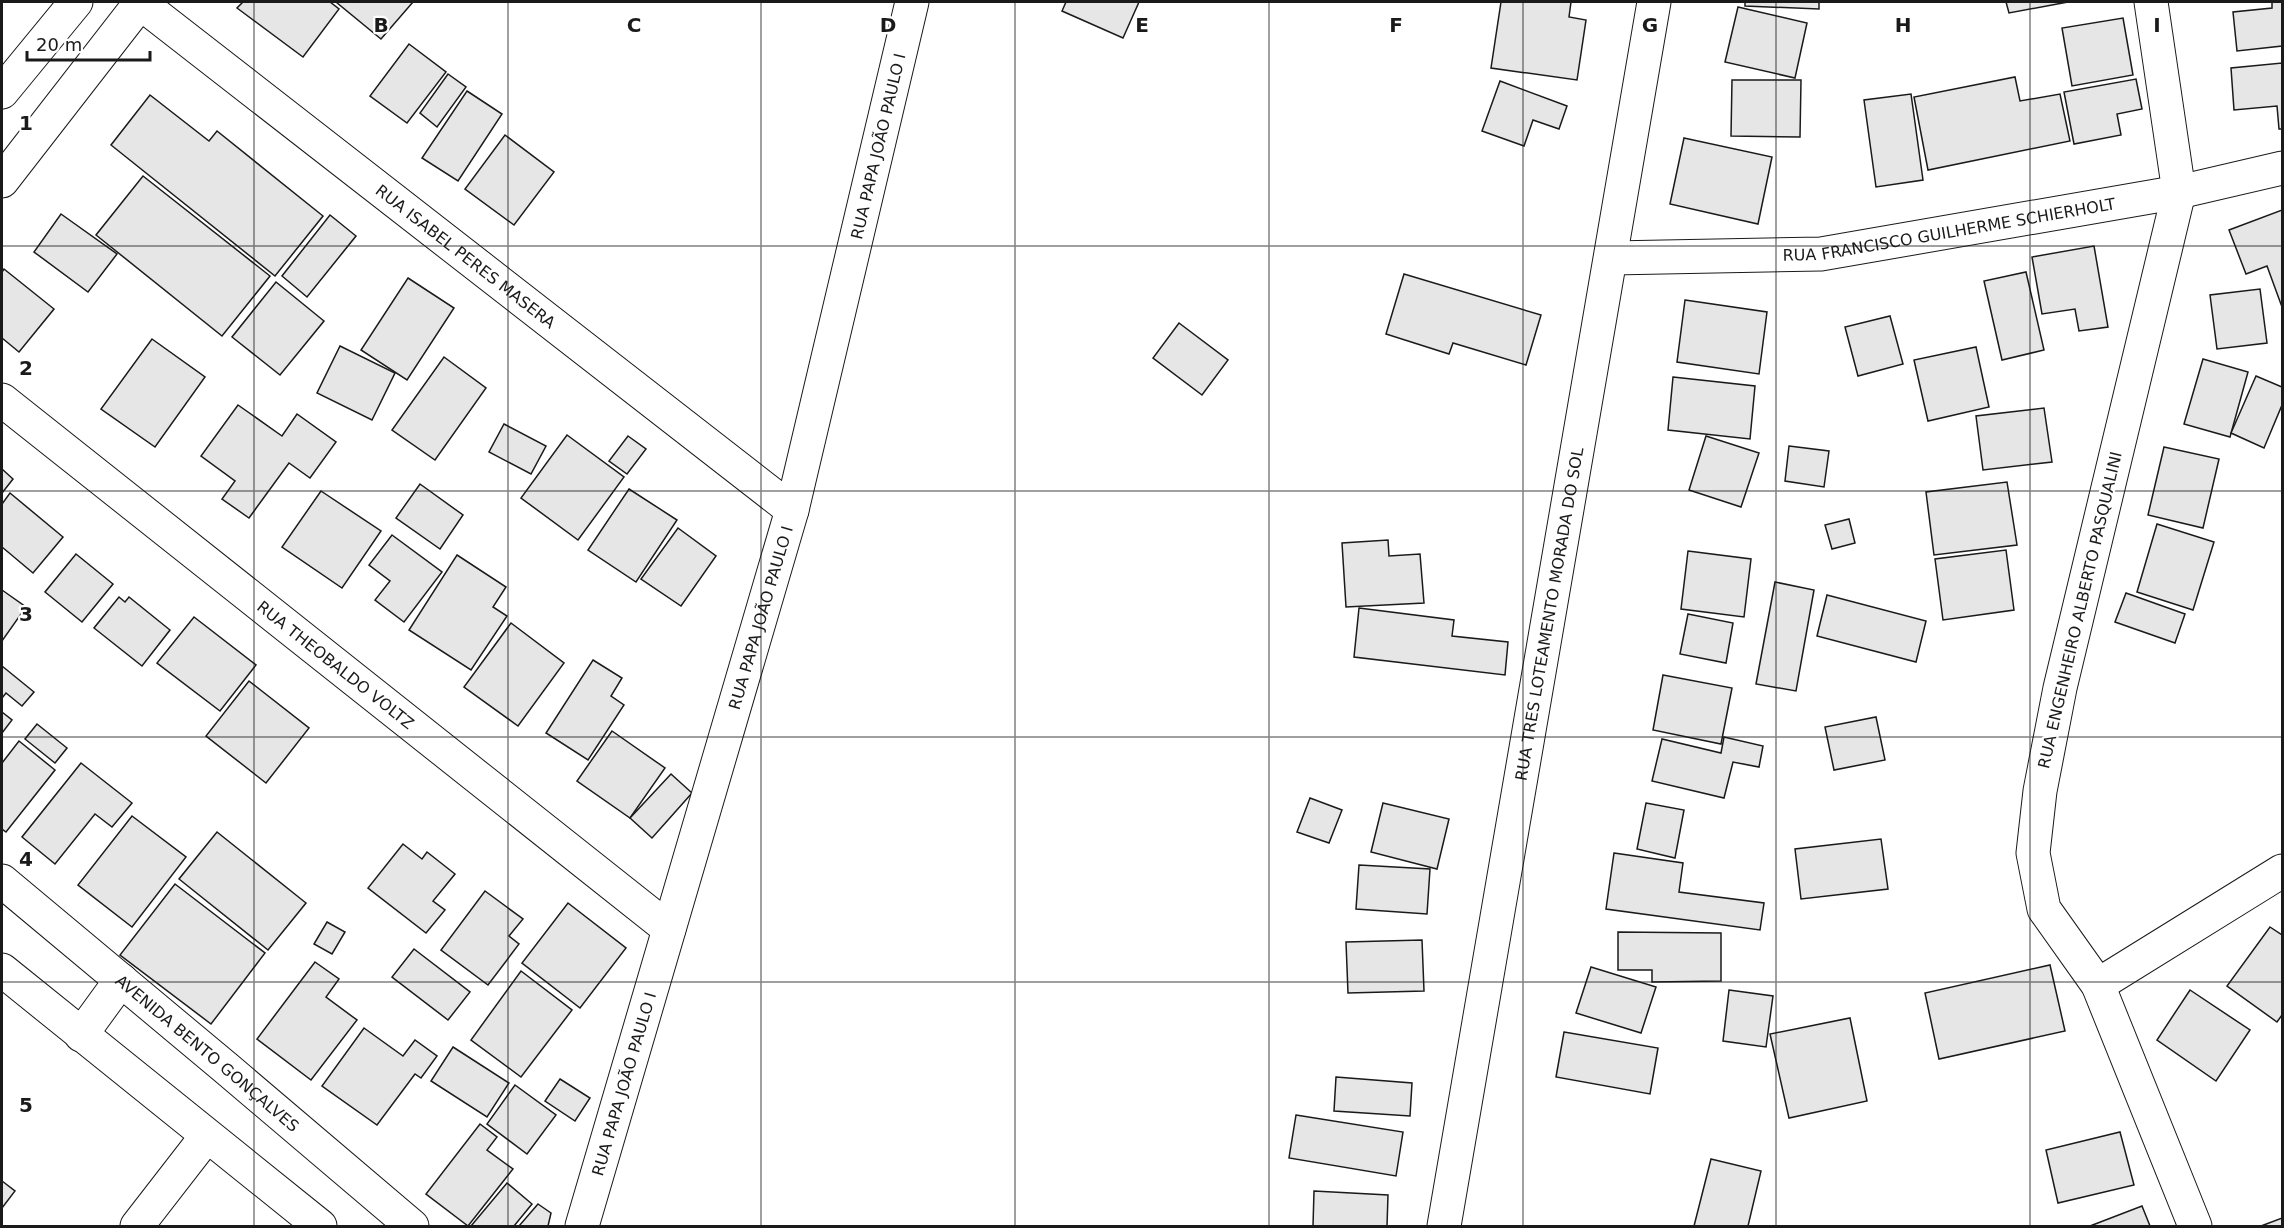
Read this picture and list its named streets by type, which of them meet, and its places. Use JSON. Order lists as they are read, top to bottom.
{
  "streets": {
    "street": [
      "RUA PAPA JOÃO PAULO I",
      "RUA FRANCISCO GUILHERME SCHIERHOLT",
      "RUA ISABEL PERES MASERA",
      "RUA ENGENHEIRO ALBERTO PASQUALINI",
      "RUA TRES LOTEAMENTO MORADA DO SOL",
      "RUA THEOBALDO VOLTZ",
      "AVENIDA BENTO GONÇALVES"
    ]
  },
  "crossings": [
    ["RUA PAPA JOÃO PAULO I", "RUA ISABEL PERES MASERA"],
    ["RUA PAPA JOÃO PAULO I", "RUA THEOBALDO VOLTZ"],
    ["RUA FRANCISCO GUILHERME SCHIERHOLT", "RUA ENGENHEIRO ALBERTO PASQUALINI"],
    ["RUA FRANCISCO GUILHERME SCHIERHOLT", "RUA TRES LOTEAMENTO MORADA DO SOL"]
  ],
  "scale_bar": "20 m",
  "grid": {
    "columns": [
      "B",
      "C",
      "D",
      "E",
      "F",
      "G",
      "H",
      "I"
    ],
    "rows": [
      "1",
      "2",
      "3",
      "4",
      "5"
    ]
  }
}
